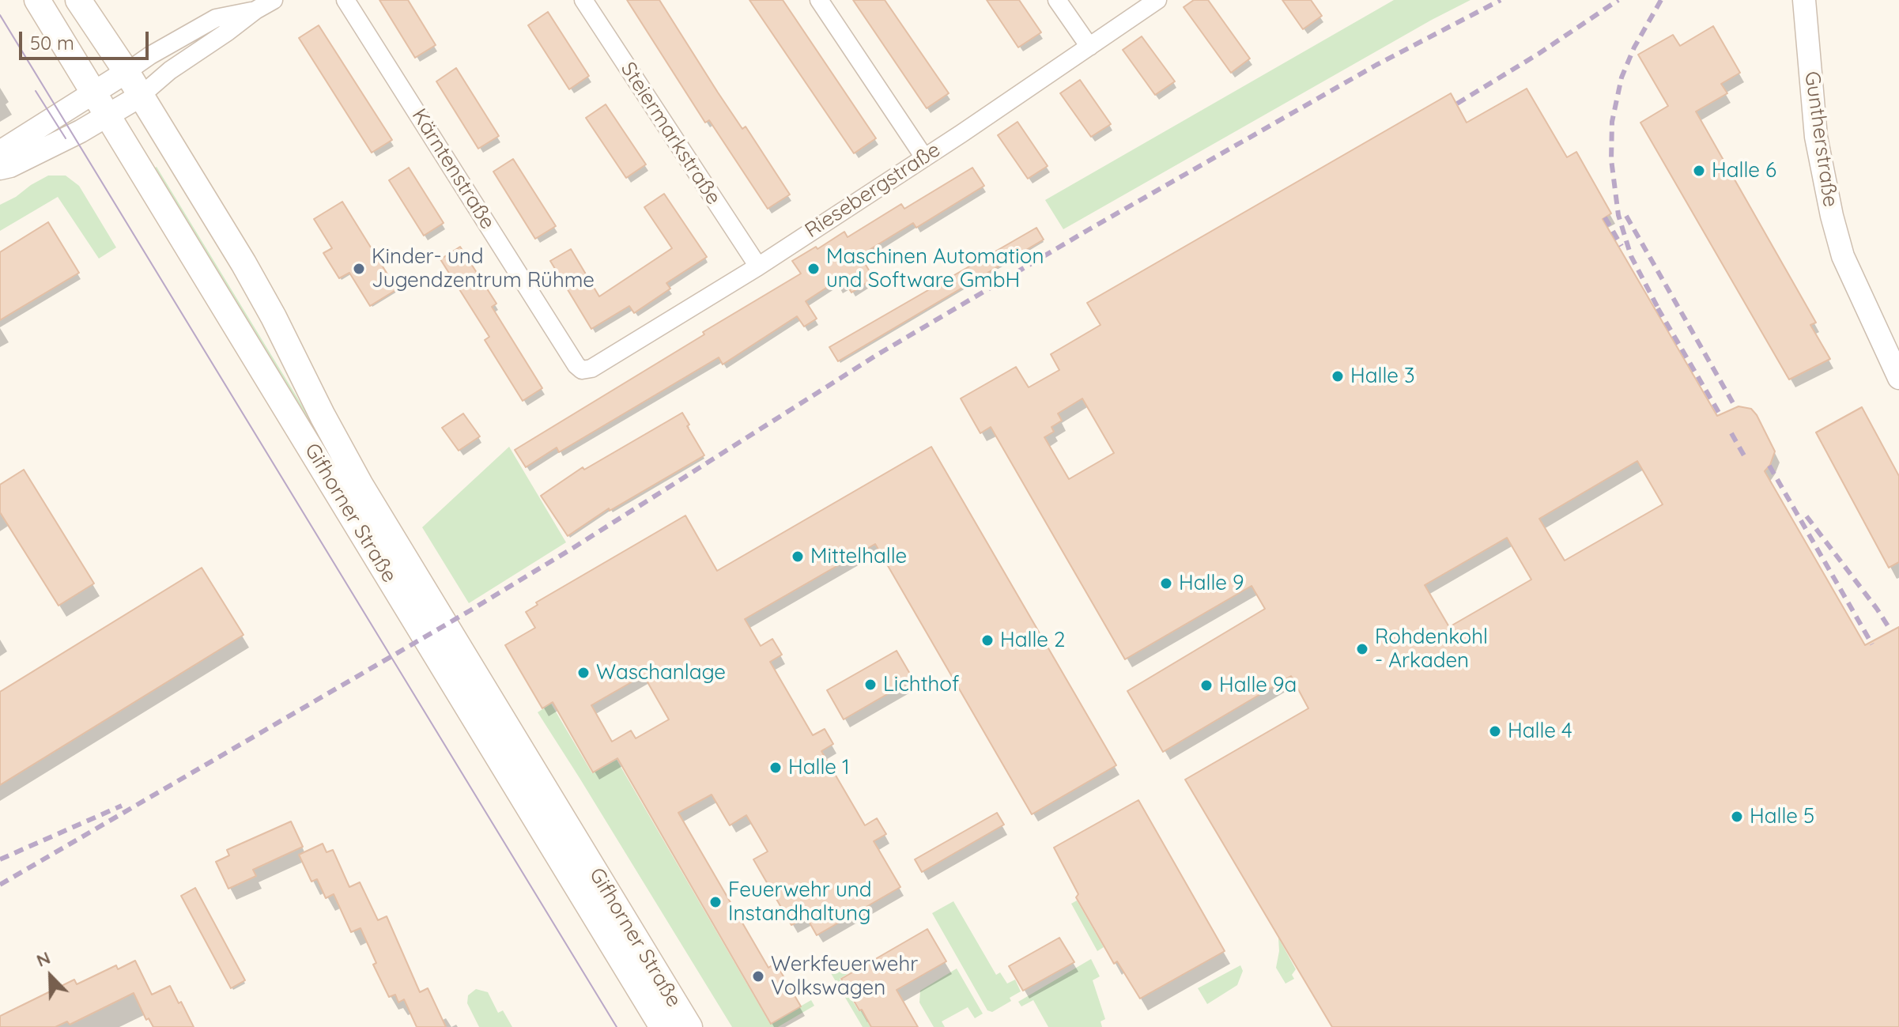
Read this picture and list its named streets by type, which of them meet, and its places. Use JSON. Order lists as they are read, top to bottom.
{
  "streets": {
    "main road": ["Gifhorner Straße"],
    "street": [
      "Steiermarkstraße",
      "Guntherstraße",
      "Kärntenstraße",
      "Riesebergstraße"
    ]
  },
  "crossings": [
    ["Steiermarkstraße", "Riesebergstraße"],
    ["Kärntenstraße", "Riesebergstraße"]
  ],
  "places": [
    "Halle 6",
    "Kinder- und Jugendzentrum Rühme",
    "Maschinen Automation und Software GmbH",
    "Halle 3",
    "Mittelhalle",
    "Halle 9",
    "Halle 2",
    "Rohdenkohl - Arkaden",
    "Waschanlage",
    "Lichthof",
    "Halle 9a",
    "Halle 4",
    "Halle 1",
    "Halle 5",
    "Feuerwehr und Instandhaltung",
    "Werkfeuerwehr Volkswagen"
  ],
  "scale_bar": "50 m",
  "north": "top left"
}
